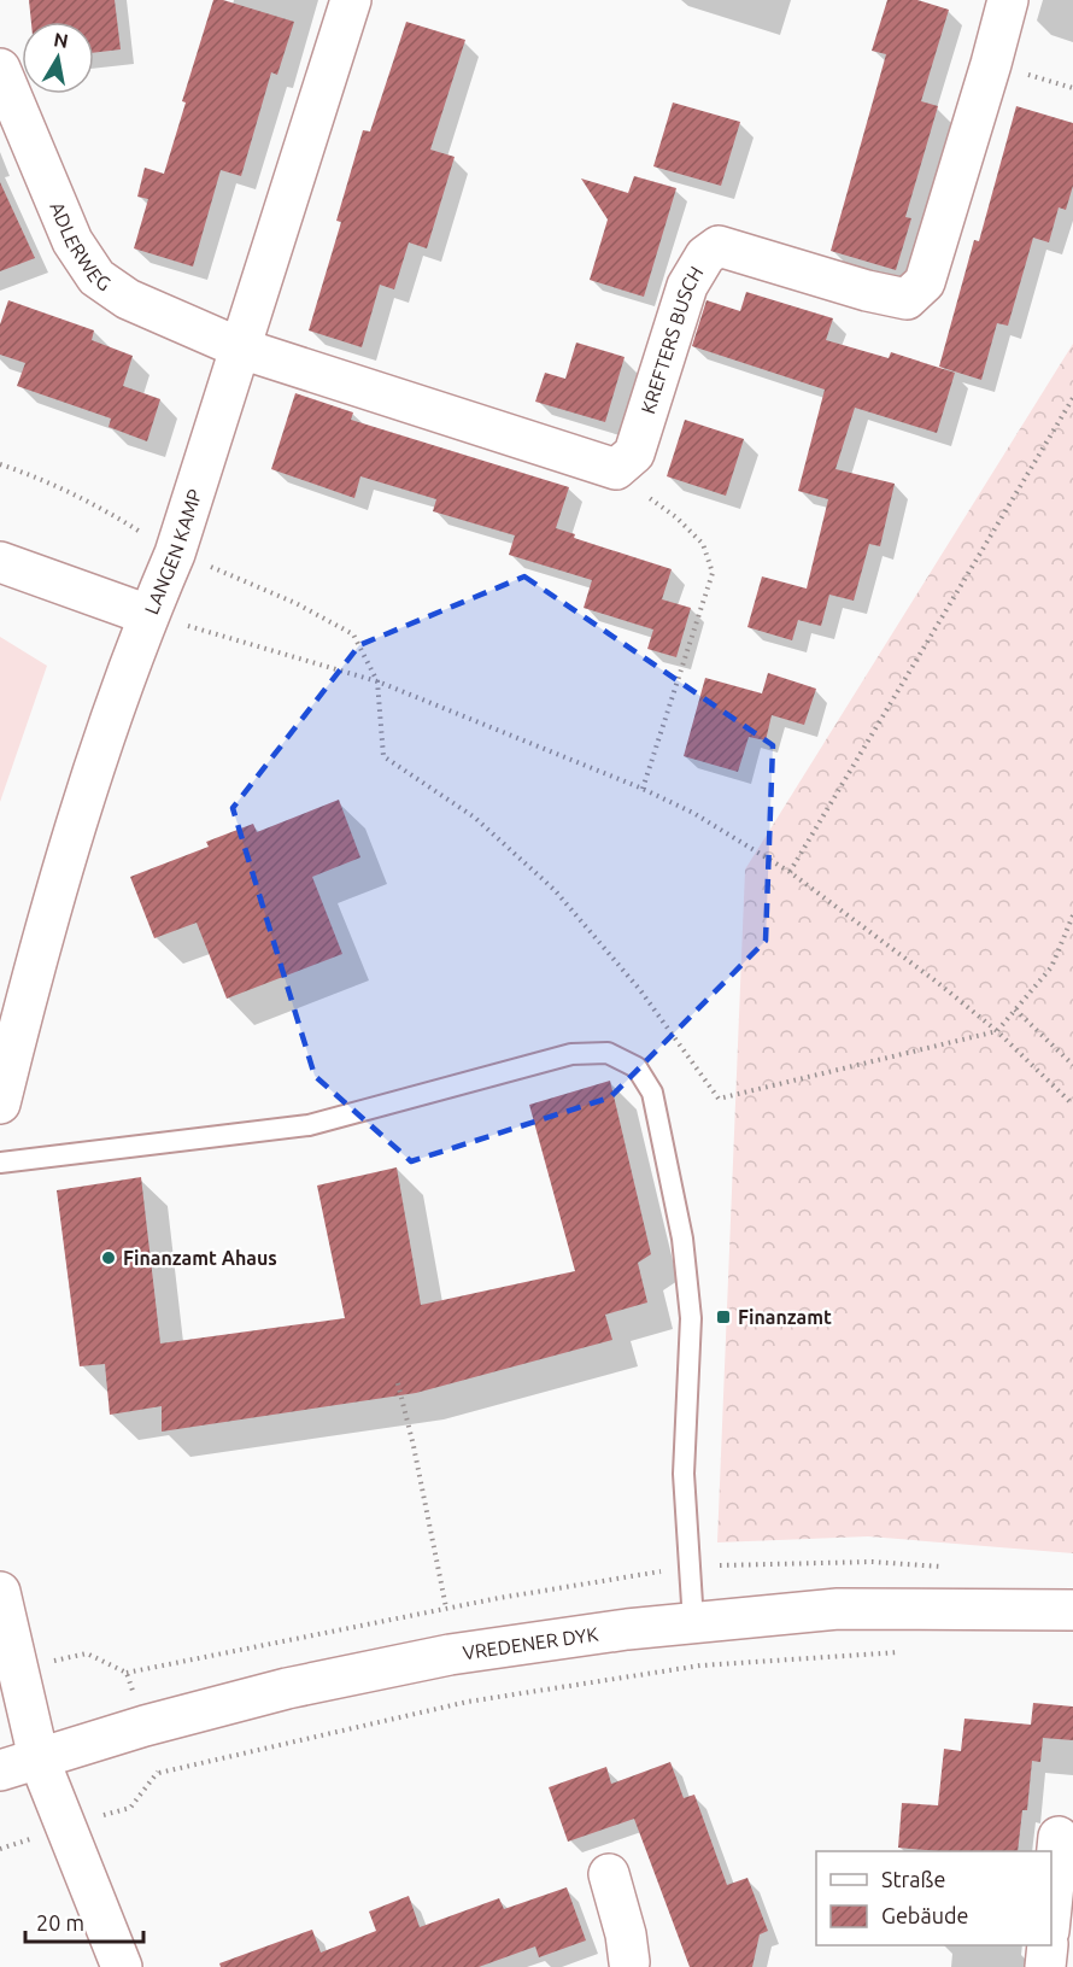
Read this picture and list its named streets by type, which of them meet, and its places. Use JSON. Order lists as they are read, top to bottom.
{
  "streets": {
    "street": [
      "ADLERWEG",
      "KREFTERS BUSCH",
      "LANGEN KAMP",
      "VREDENER DYK"
    ]
  },
  "crossings": [
    ["ADLERWEG", "LANGEN KAMP"]
  ],
  "places": {
    "other": ["Finanzamt Ahaus"],
    "transit": ["Finanzamt"]
  },
  "legend": ["Straße", "Gebäude"],
  "scale_bar": "20 m",
  "north": "top"
}
